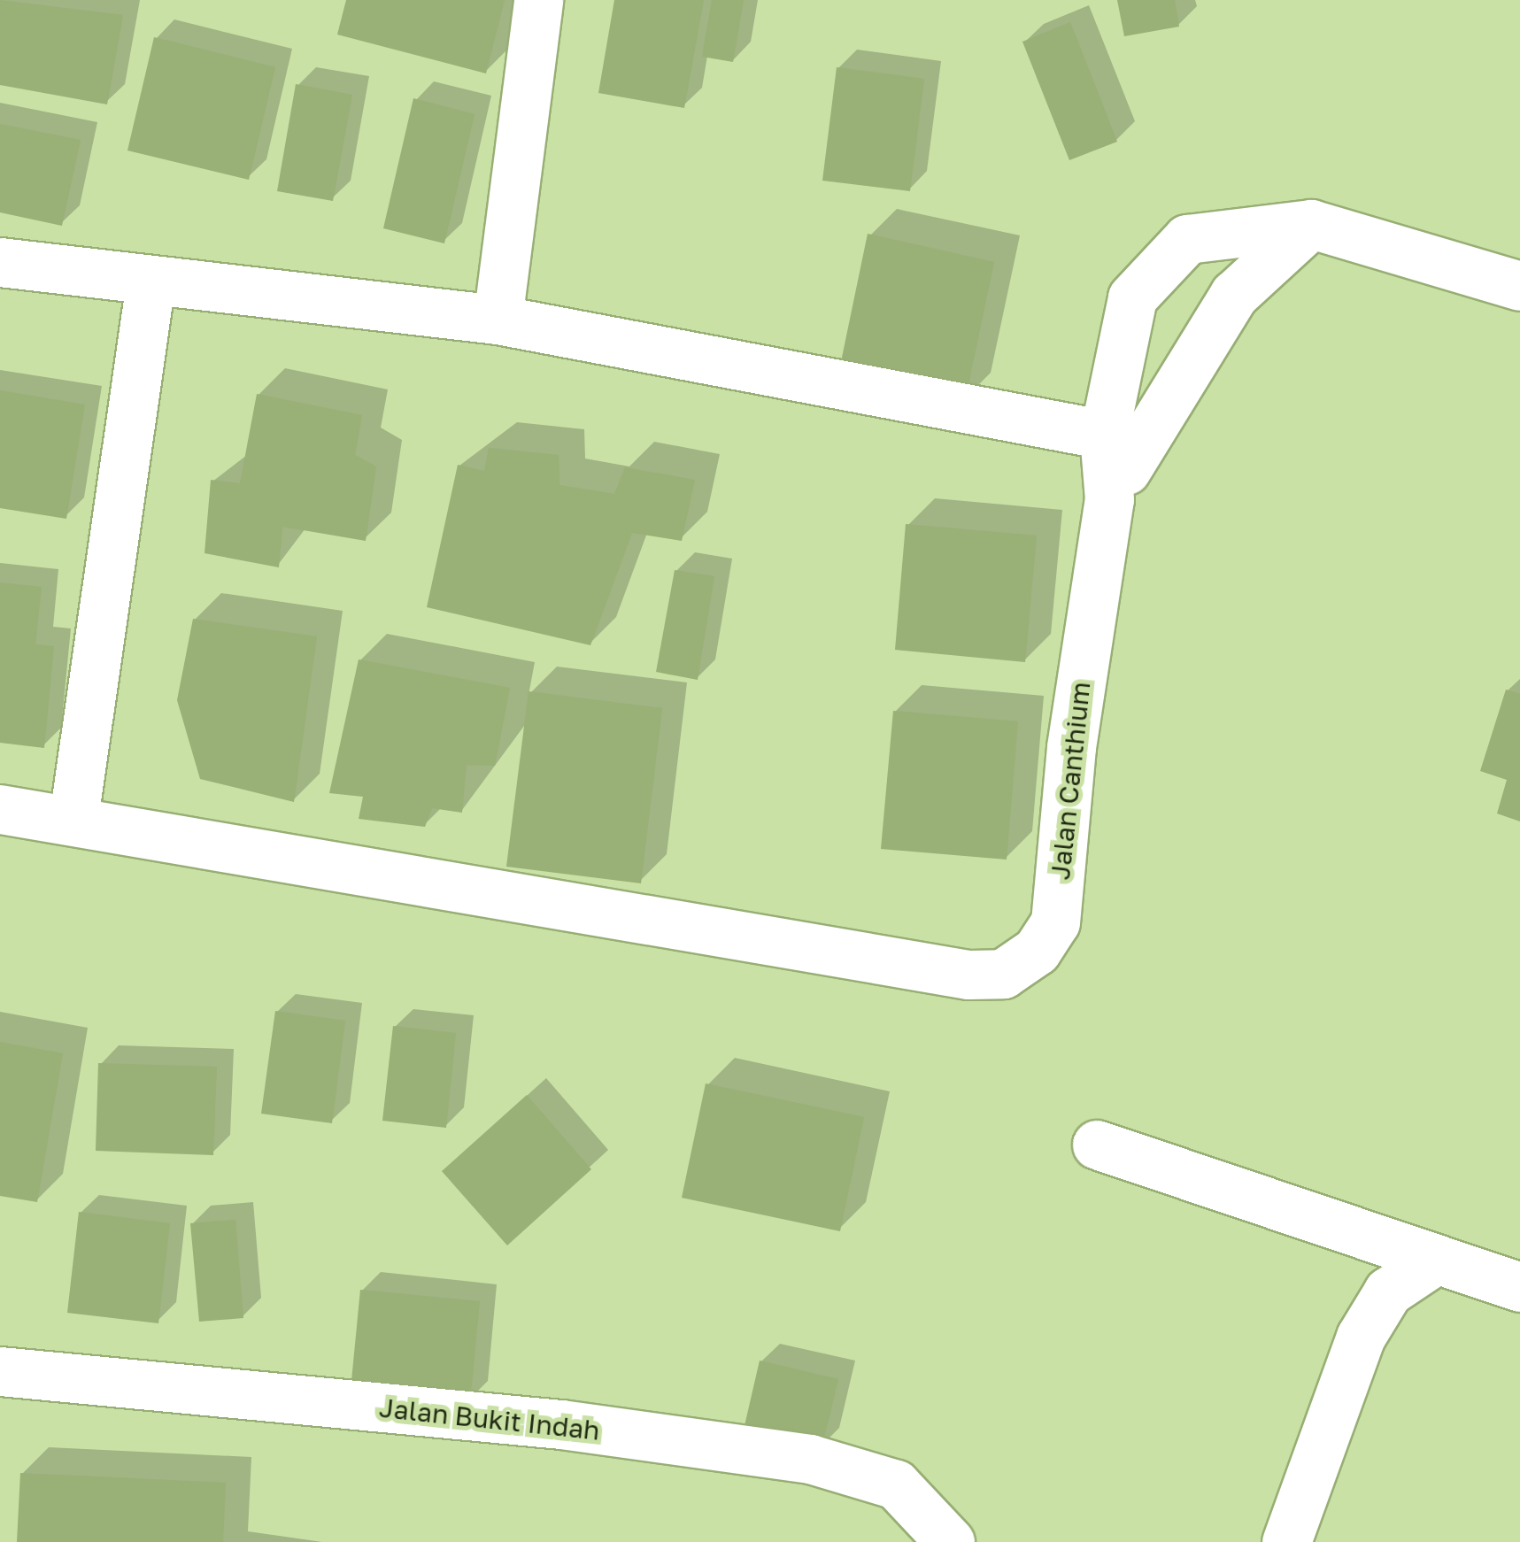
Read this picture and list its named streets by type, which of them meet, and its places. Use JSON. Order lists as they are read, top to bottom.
{
  "streets": {
    "street": ["Jalan Canthium", "Jalan Bukit Indah"]
  }
}
